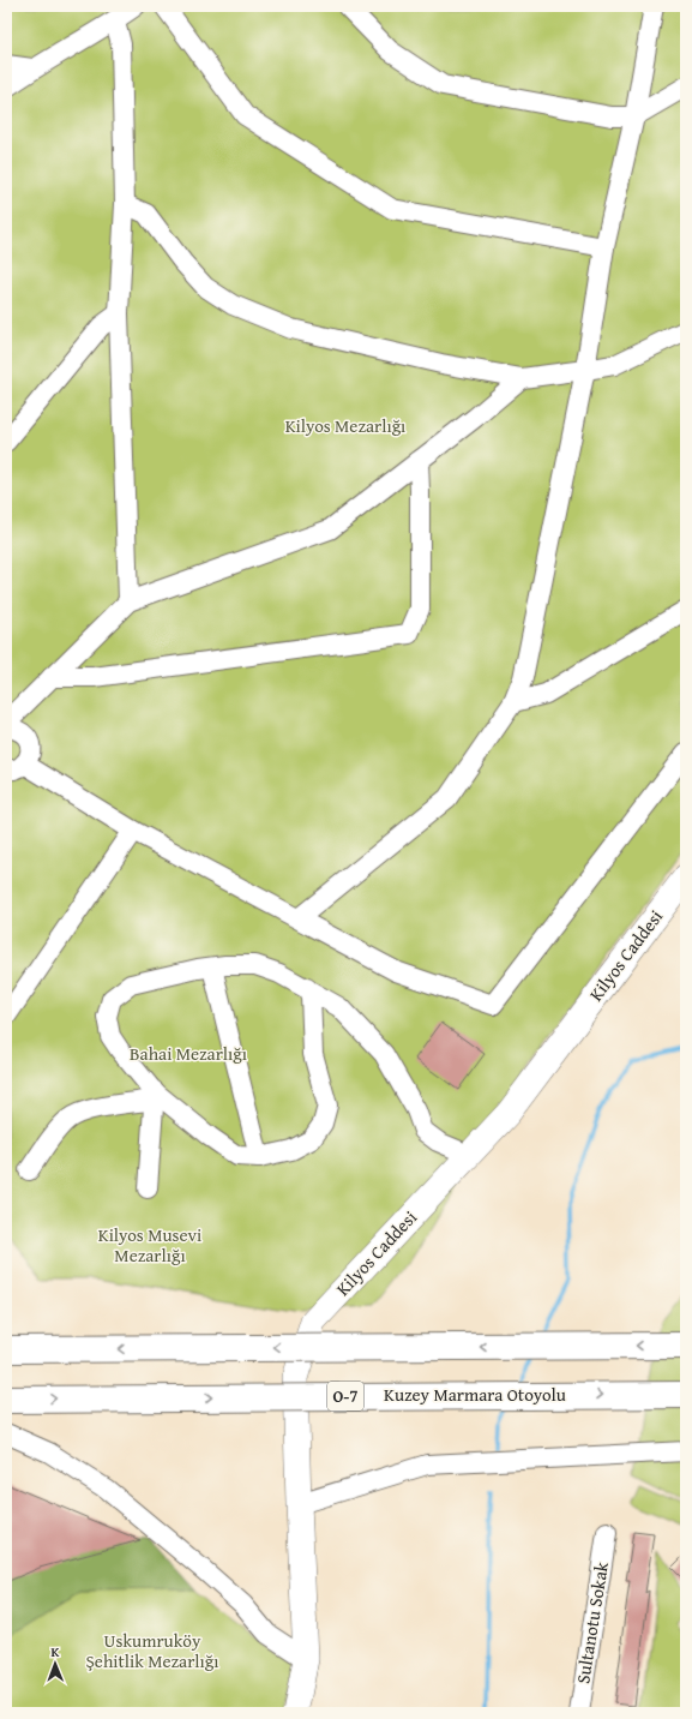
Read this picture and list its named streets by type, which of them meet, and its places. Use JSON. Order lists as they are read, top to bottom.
{
  "streets": {
    "highway": ["Kuzey Marmara Otoyolu", "O-7"],
    "main road": ["Kilyos Caddesi"],
    "street": ["Sultanotu Sokak"]
  },
  "parks": [
    "Kilyos Mezarlığı",
    "Bahai Mezarlığı",
    "Kilyos Musevi Mezarlığı",
    "Uskumruköy Şehitlik Mezarlığı"
  ],
  "north": "top"
}
